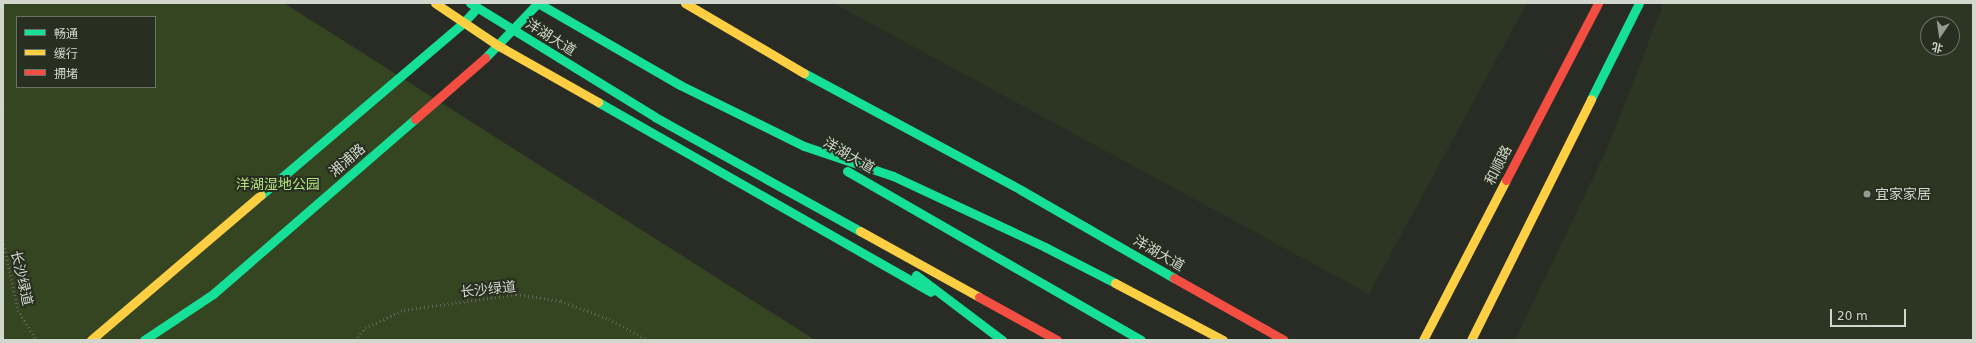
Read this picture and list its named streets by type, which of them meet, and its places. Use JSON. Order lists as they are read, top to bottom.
{
  "streets": {
    "main road": ["洋湖大道", "湘浦路", "和顺路"],
    "path": ["长沙绿道"]
  },
  "crossings": [
    ["洋湖大道", "湘浦路"]
  ],
  "parks": ["洋湖湿地公园"],
  "places": ["宜家家居"],
  "legend": ["畅通", "缓行", "拥堵"],
  "scale_bar": "20 m",
  "north": "bottom"
}
